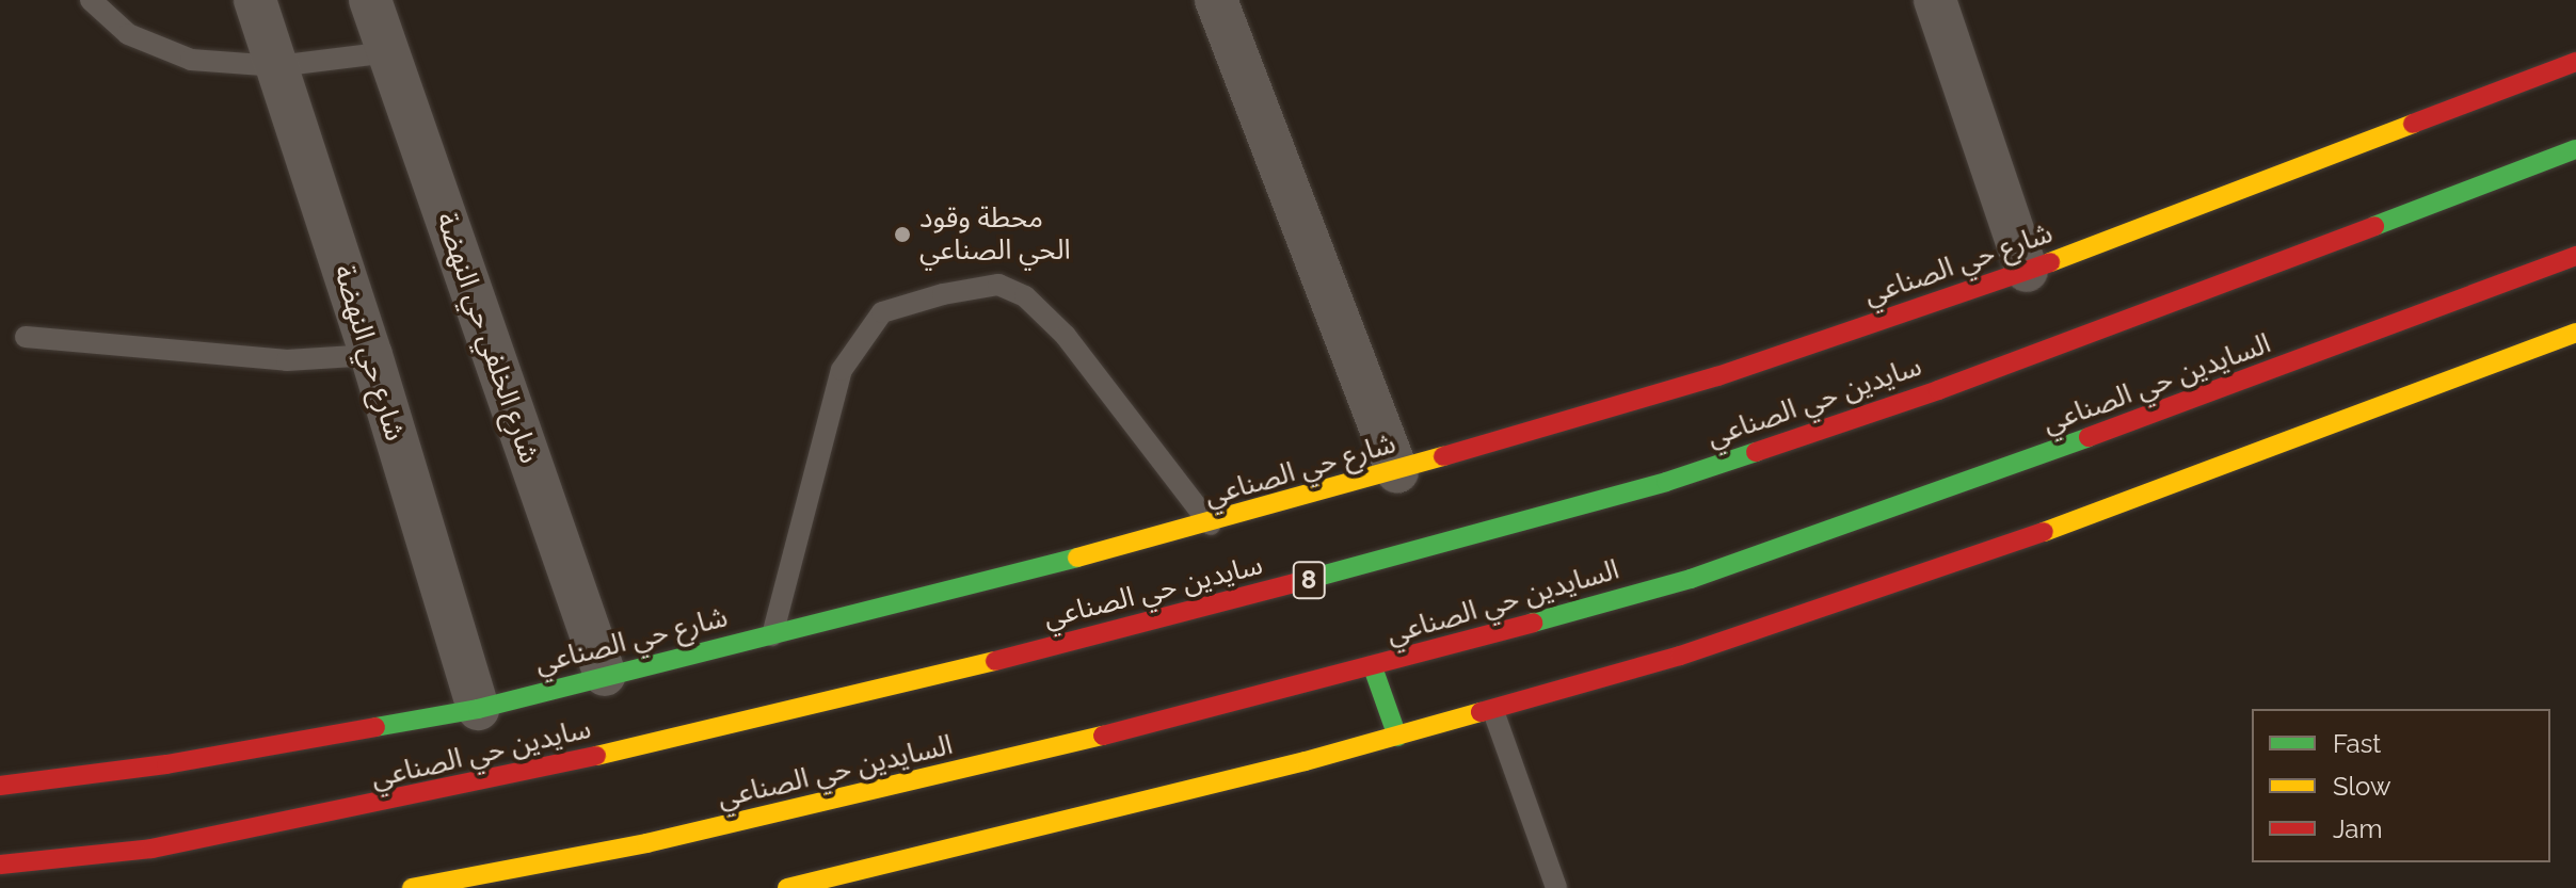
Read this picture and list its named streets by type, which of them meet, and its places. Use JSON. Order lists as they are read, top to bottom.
{
  "streets": {
    "main road": [
      "شارع حي الصناعي",
      "السايدين حي الصناعي",
      "سايدين حي الصناعي",
      "8"
    ],
    "street": ["شارع الخلفي حي النهضة", "شارع حي النهضة"]
  },
  "crossings": [
    ["شارع حي الصناعي", "شارع الخلفي حي النهضة"],
    ["شارع حي الصناعي", "شارع حي النهضة"]
  ],
  "places": ["محطة وقود الحي الصناعي"],
  "legend": ["Fast", "Slow", "Jam"]
}
